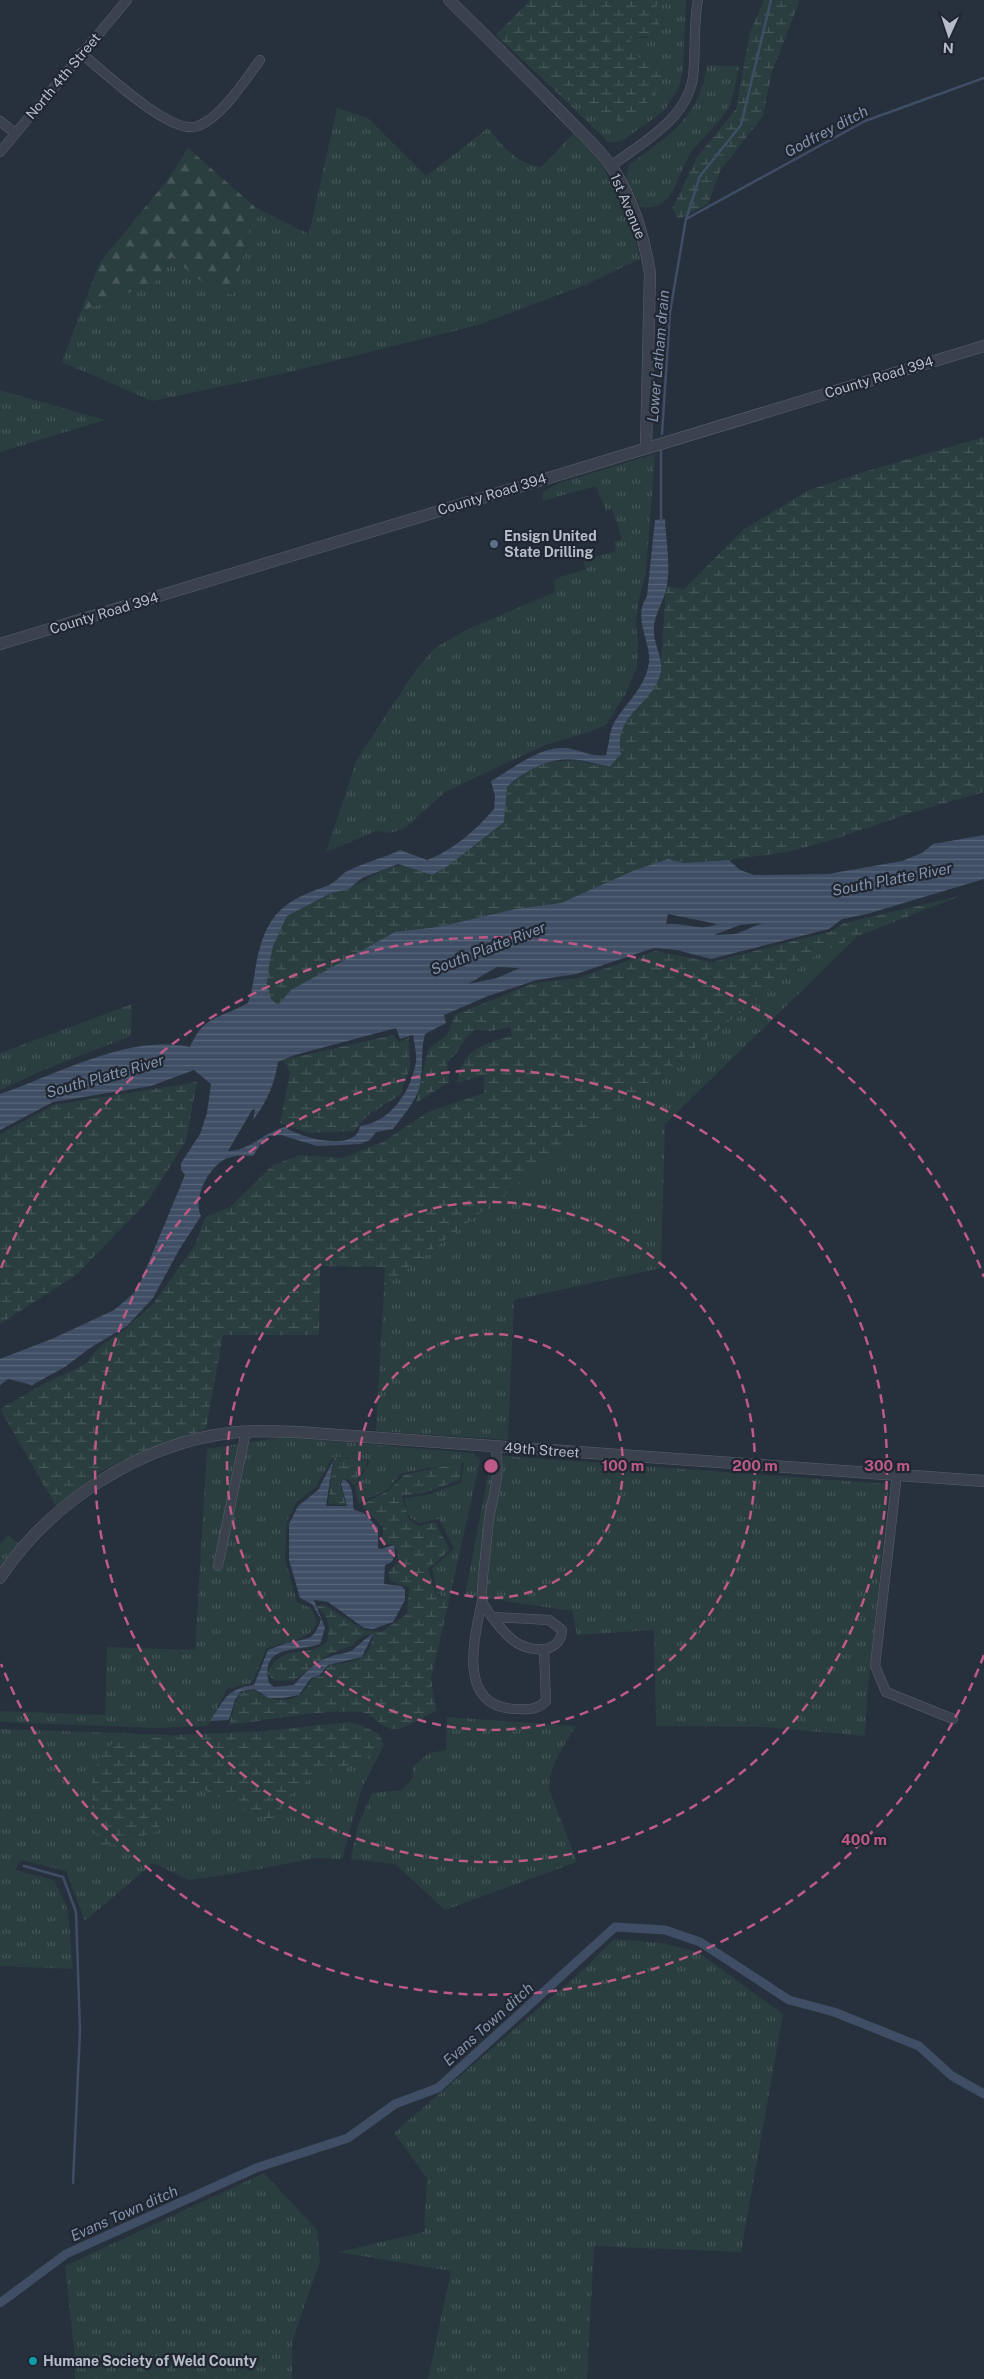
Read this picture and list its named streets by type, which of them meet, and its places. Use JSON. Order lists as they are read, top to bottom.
{
  "streets": {
    "street": [
      "North 4th Street",
      "1st Avenue",
      "County Road 394",
      "49th Street"
    ]
  },
  "crossings": [
    ["1st Avenue", "County Road 394"]
  ],
  "water": [
    "Godfrey ditch",
    "Lower Latham drain",
    "South Platte River",
    "Evans Town ditch"
  ],
  "places": ["Ensign United State Drilling", "Humane Society of Weld County"],
  "north": "bottom",
  "rings": [
    "100 m",
    "200 m",
    "300 m",
    "400 m"
  ]
}
